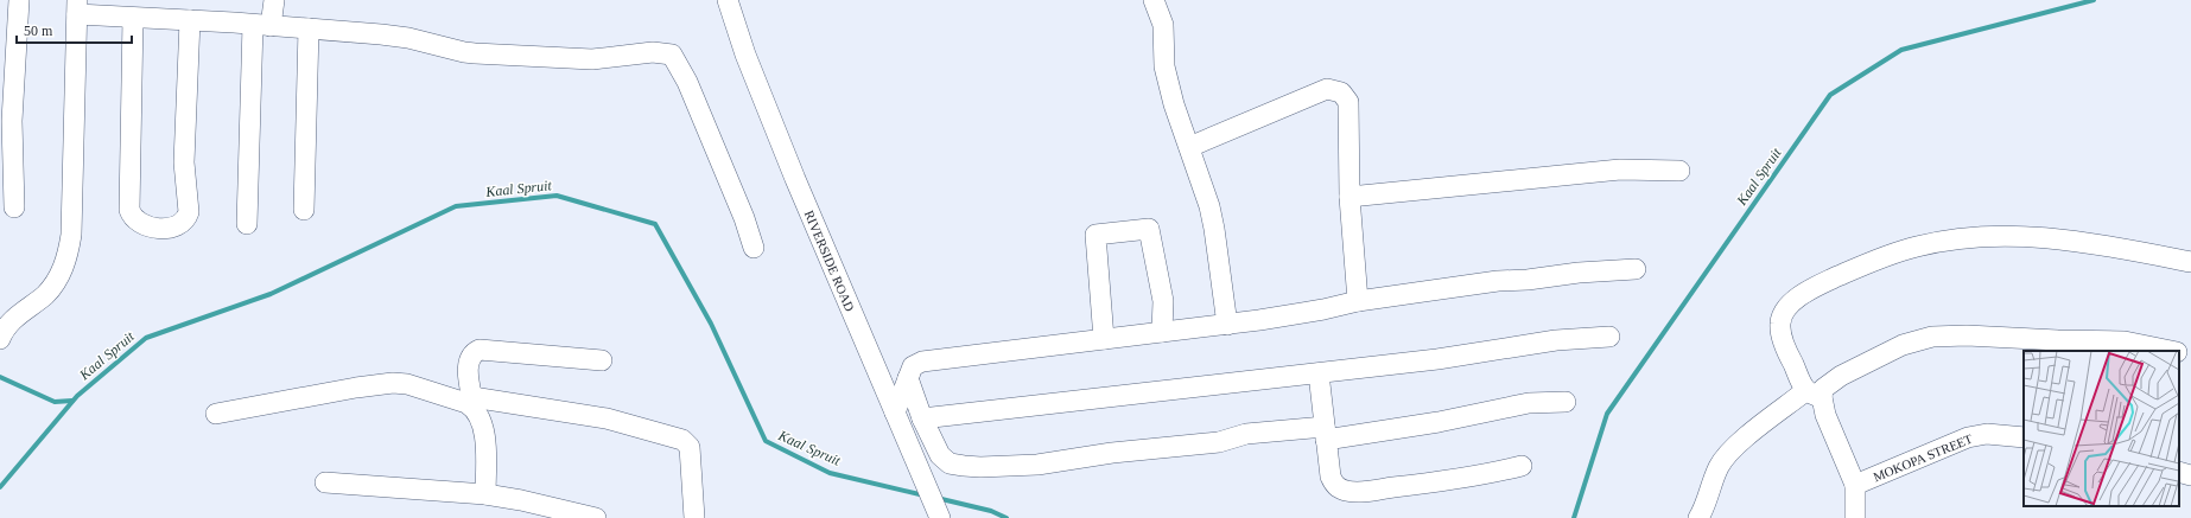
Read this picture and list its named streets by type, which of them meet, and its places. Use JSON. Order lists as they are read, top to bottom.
{
  "streets": {
    "street": ["RIVERSIDE ROAD", "MOKOPA STREET"]
  },
  "water": ["Kaal Spruit"],
  "scale_bar": "50 m"
}
